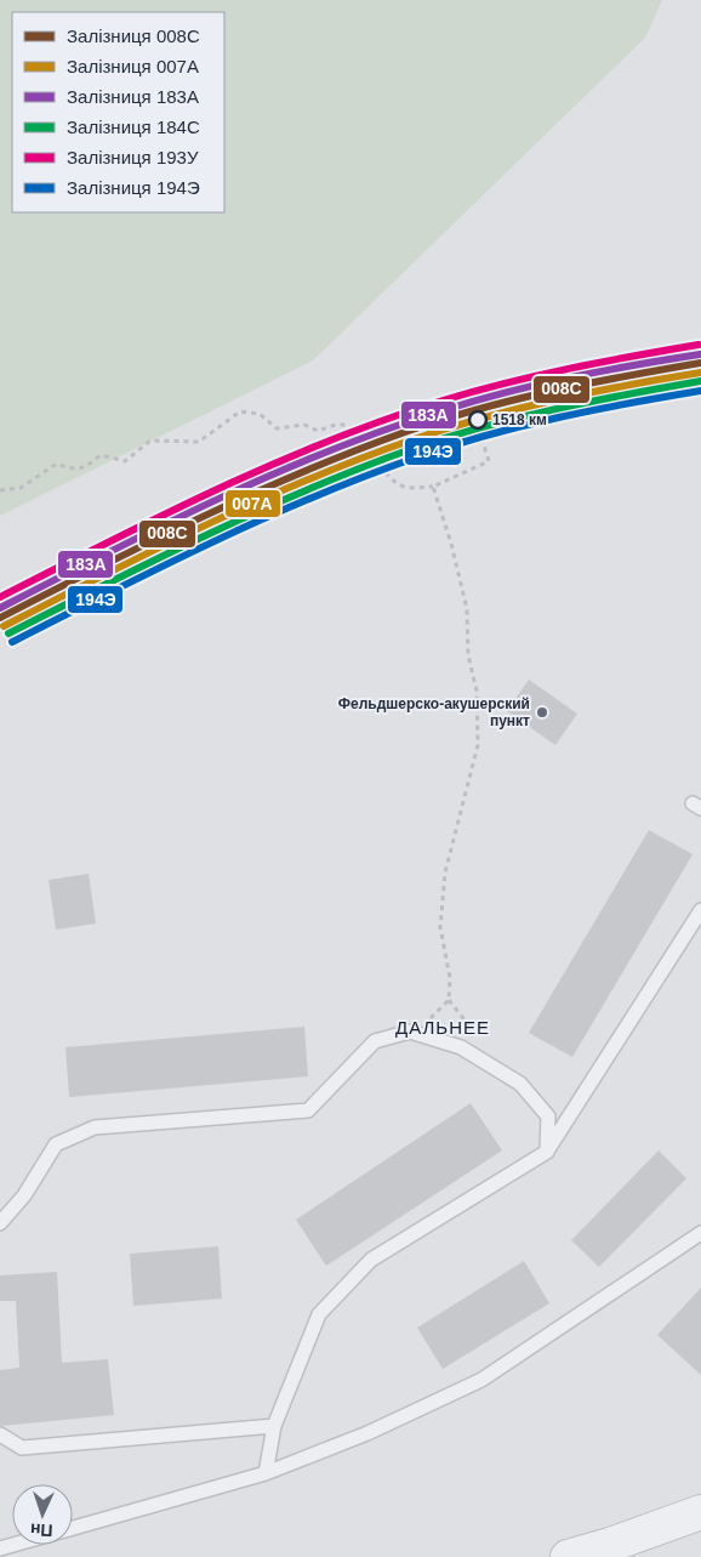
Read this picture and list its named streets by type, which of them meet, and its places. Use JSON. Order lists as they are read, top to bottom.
{
  "districts": ["ДАЛЬНЕЕ"],
  "places": ["1518 км", "Фельдшерско-акушерский пункт"],
  "lines": [
    "rail line 193У",
    "rail line 183А",
    "rail line 008С",
    "rail line 007А",
    "rail line 184С",
    "rail line 194Э"
  ],
  "legend": [
    "Залізниця 008С",
    "Залізниця 007А",
    "Залізниця 183А",
    "Залізниця 184С",
    "Залізниця 193У",
    "Залізниця 194Э"
  ],
  "north": "bottom"
}
